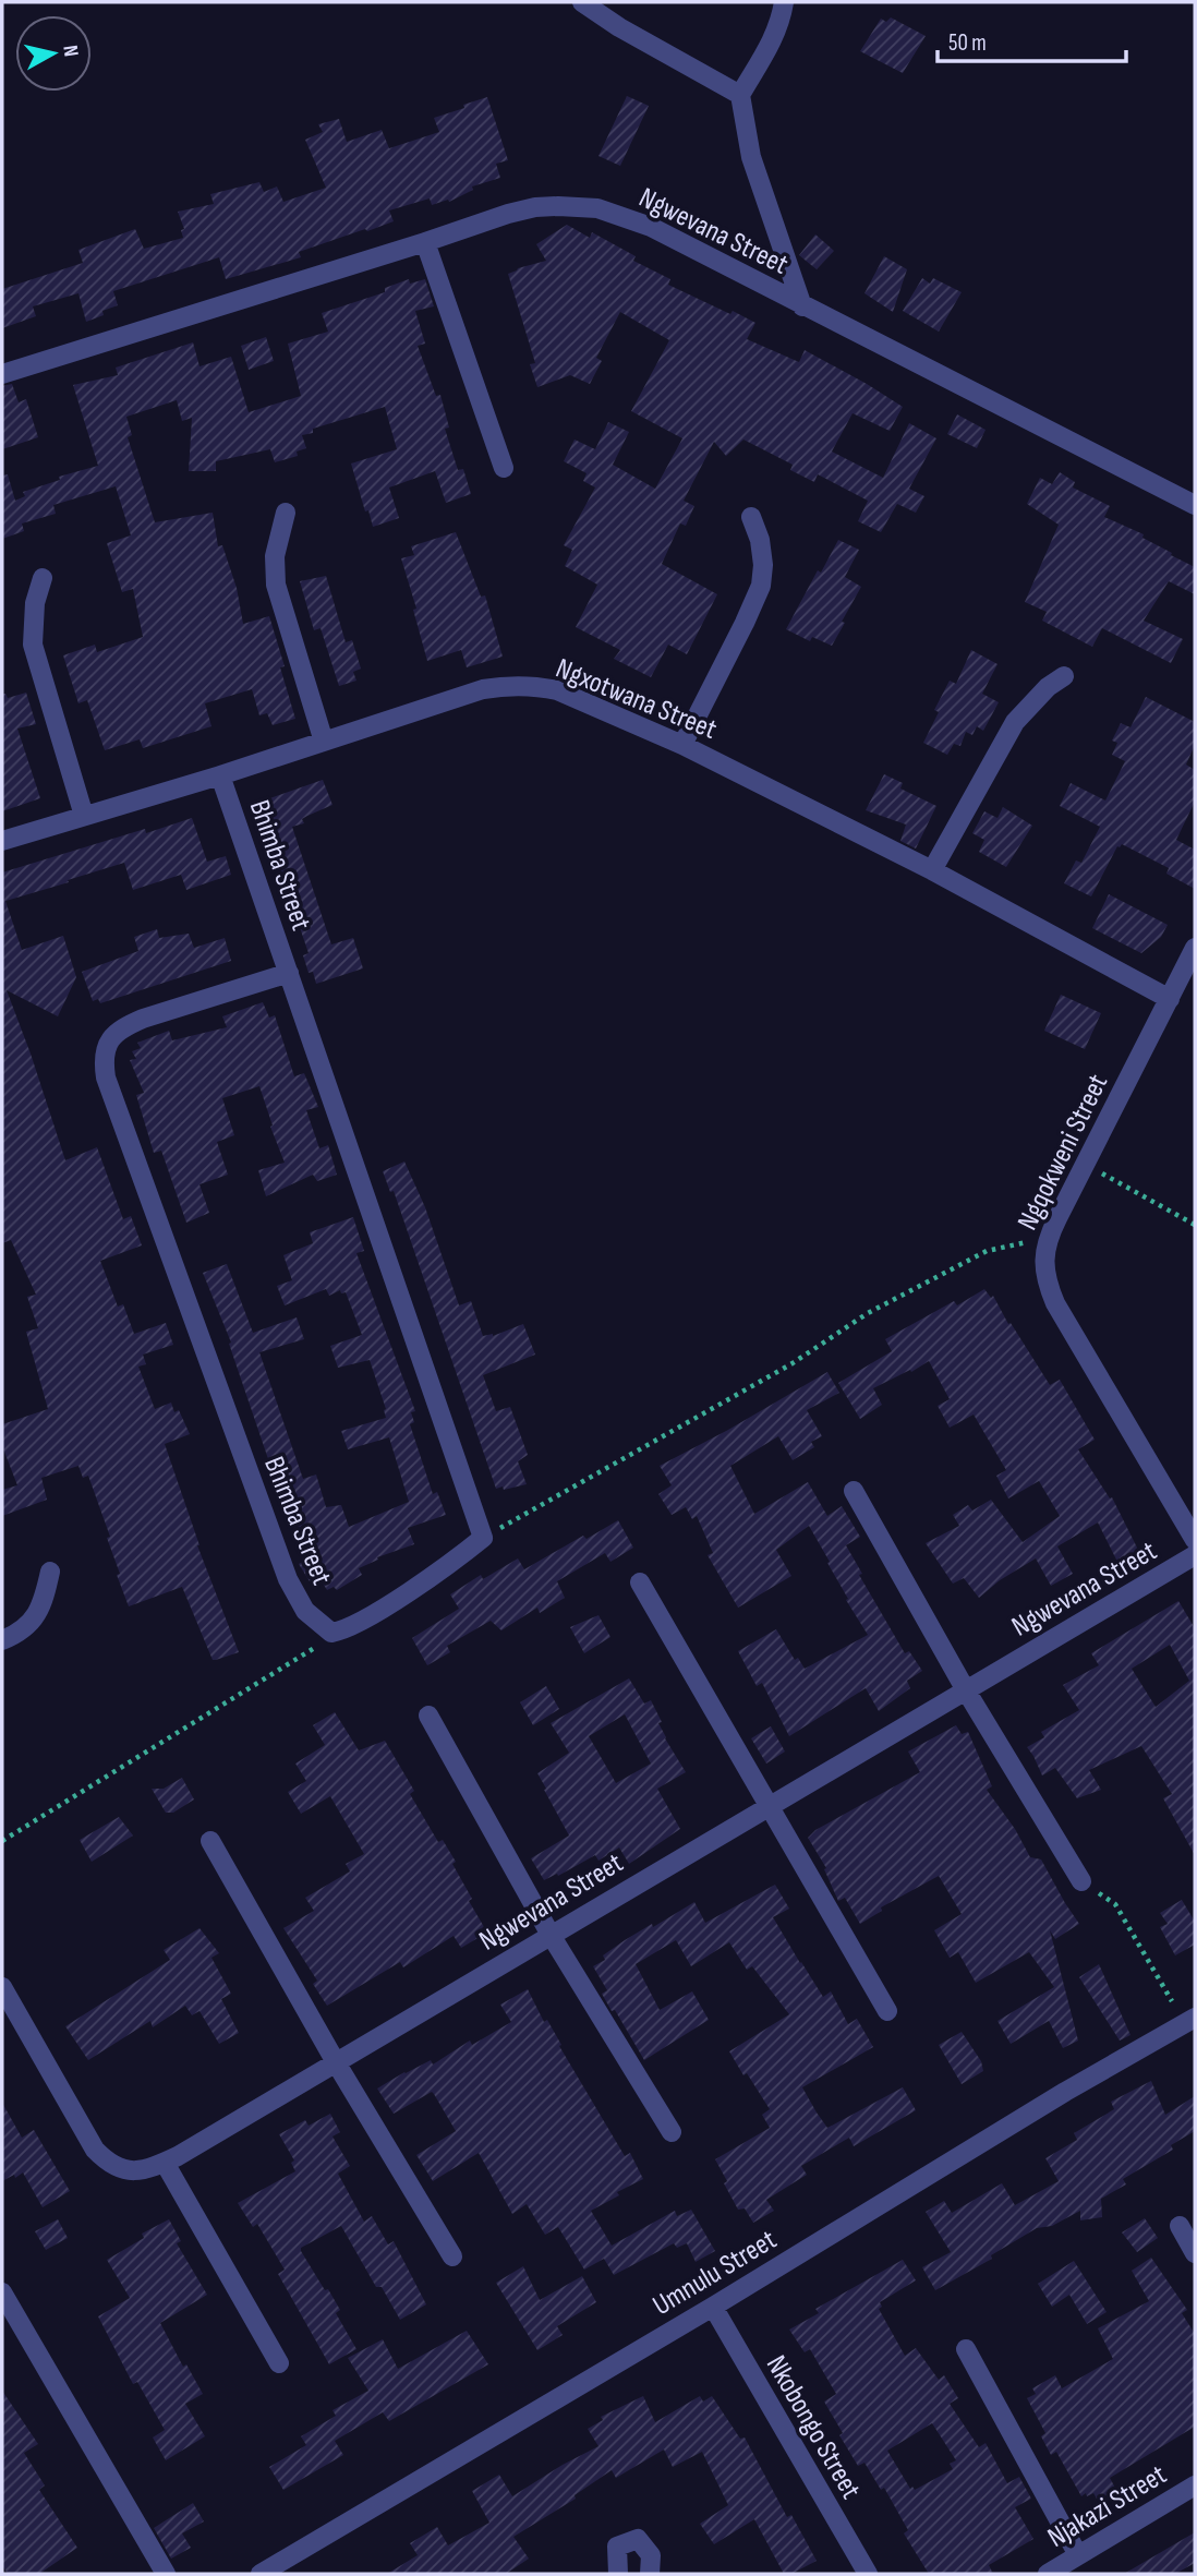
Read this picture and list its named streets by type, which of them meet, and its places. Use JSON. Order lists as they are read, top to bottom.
{
  "streets": {
    "street": [
      "Ngwevana Street",
      "Ngxotwana Street",
      "Bhimba Street",
      "Ngqokweni Street",
      "Umnulu Street",
      "Nkobongo Street",
      "Njakazi Street"
    ]
  },
  "crossings": [
    ["Ngxotwana Street", "Bhimba Street"],
    ["Ngxotwana Street", "Ngqokweni Street"],
    ["Umnulu Street", "Nkobongo Street"]
  ],
  "scale_bar": "50 m",
  "north": "right"
}
